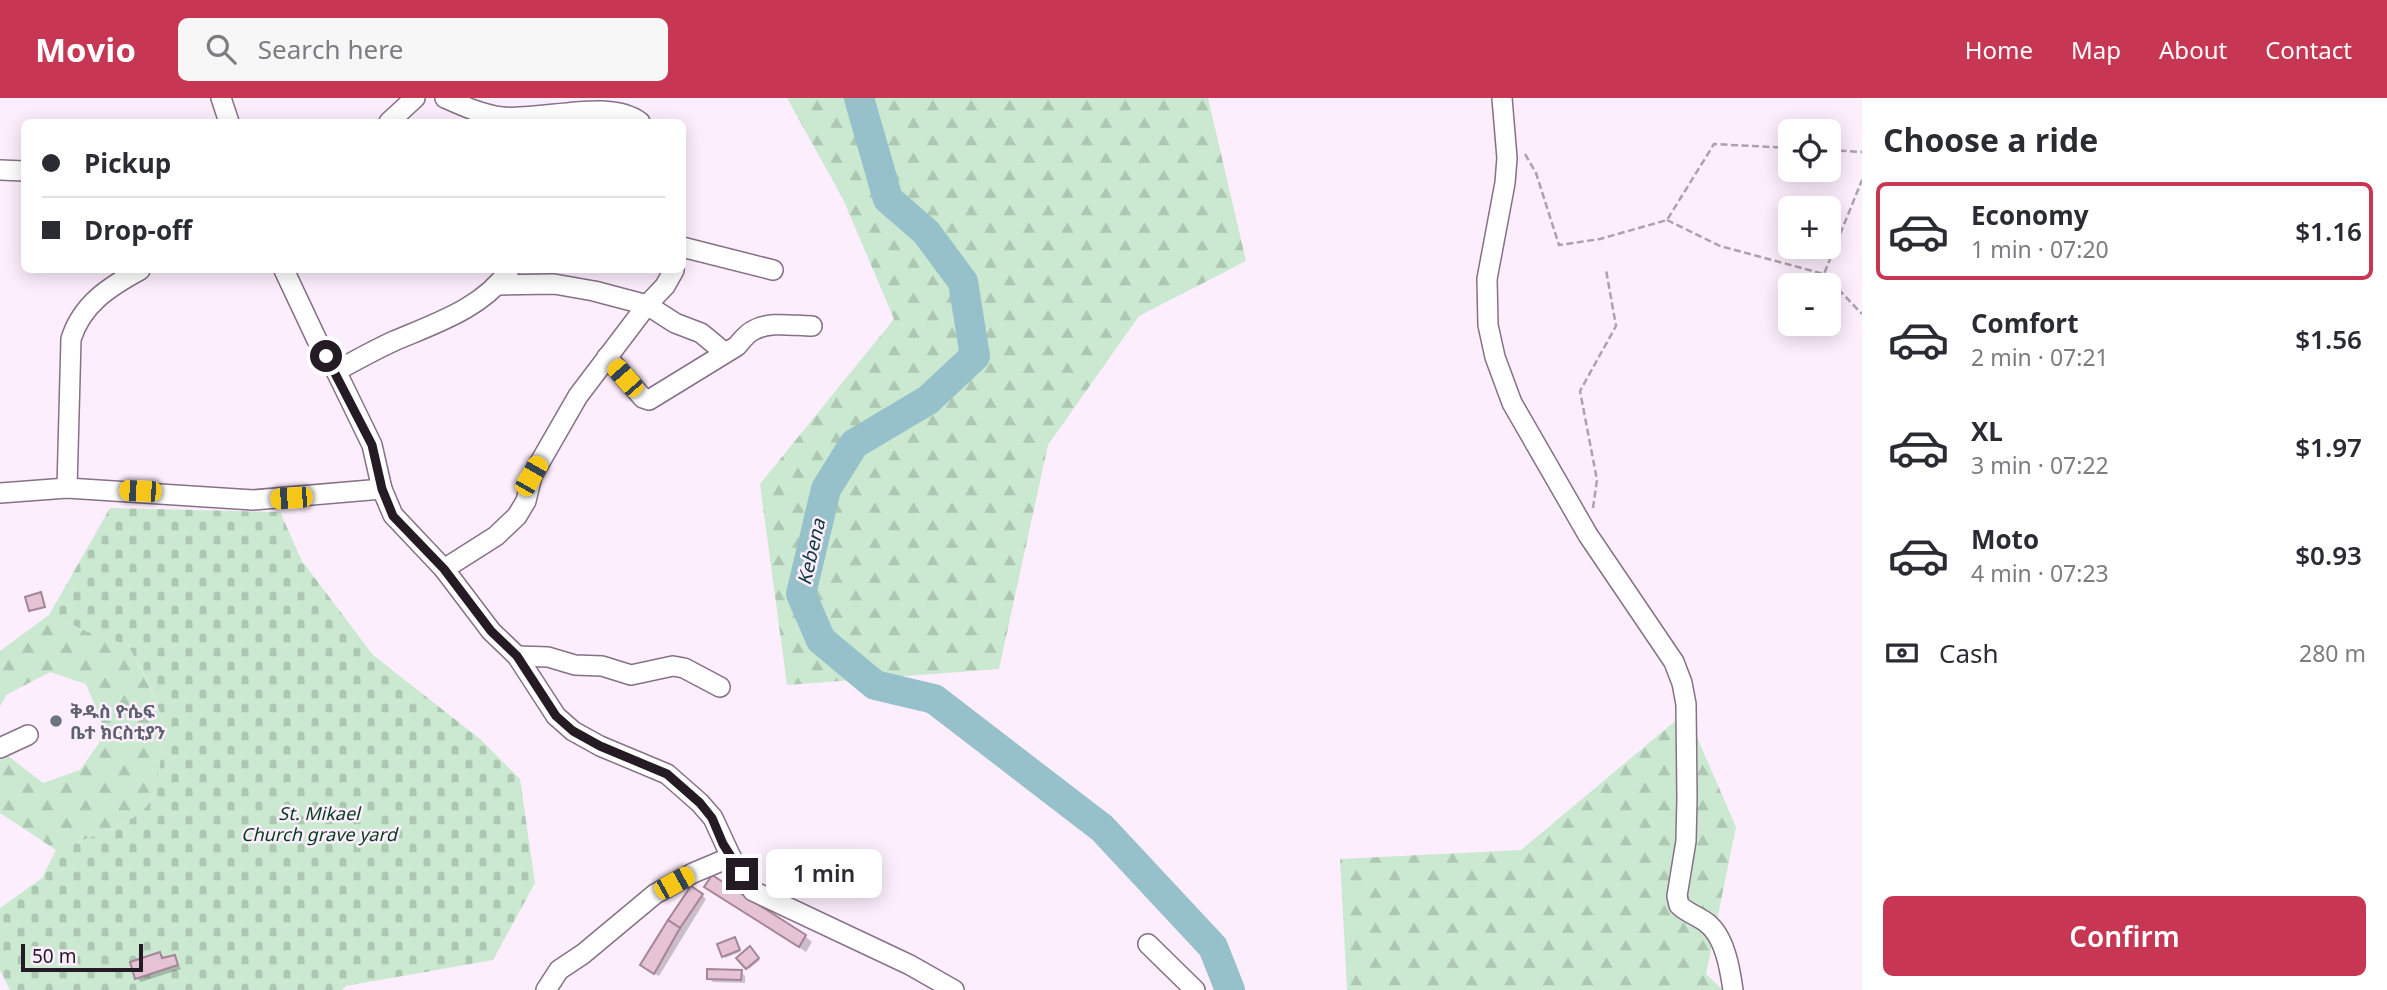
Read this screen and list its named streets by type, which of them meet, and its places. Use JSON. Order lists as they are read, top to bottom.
{
  "water": ["Kebena"],
  "parks": ["St. Mikael Church grave yard"],
  "places": ["ቅዱስ ዮሴፍ ቤተ ክርስቲያን"],
  "scale_bar": "50 m",
  "page": {
    "header": "Movio",
    "search": "Search here",
    "nav": [
      "Home",
      "Map",
      "About",
      "Contact"
    ],
    "heading": "Choose a ride",
    "map_buttons": ["+", "−"],
    "banner": ["Pickup", "Drop-off"],
    "list": [
      {
        "name": "Economy",
        "note": "1 min · 07:20",
        "value": "$1.16"
      },
      {
        "name": "Comfort",
        "note": "2 min · 07:21",
        "value": "$1.56"
      },
      {
        "name": "XL",
        "note": "3 min · 07:22",
        "value": "$1.97"
      },
      {
        "name": "Moto",
        "note": "4 min · 07:23",
        "value": "$0.93"
      }
    ],
    "pay": ["Cash", "280 m"],
    "bubble": "1 min",
    "buttons": "Confirm",
    "scale": "50 m"
  }
}
